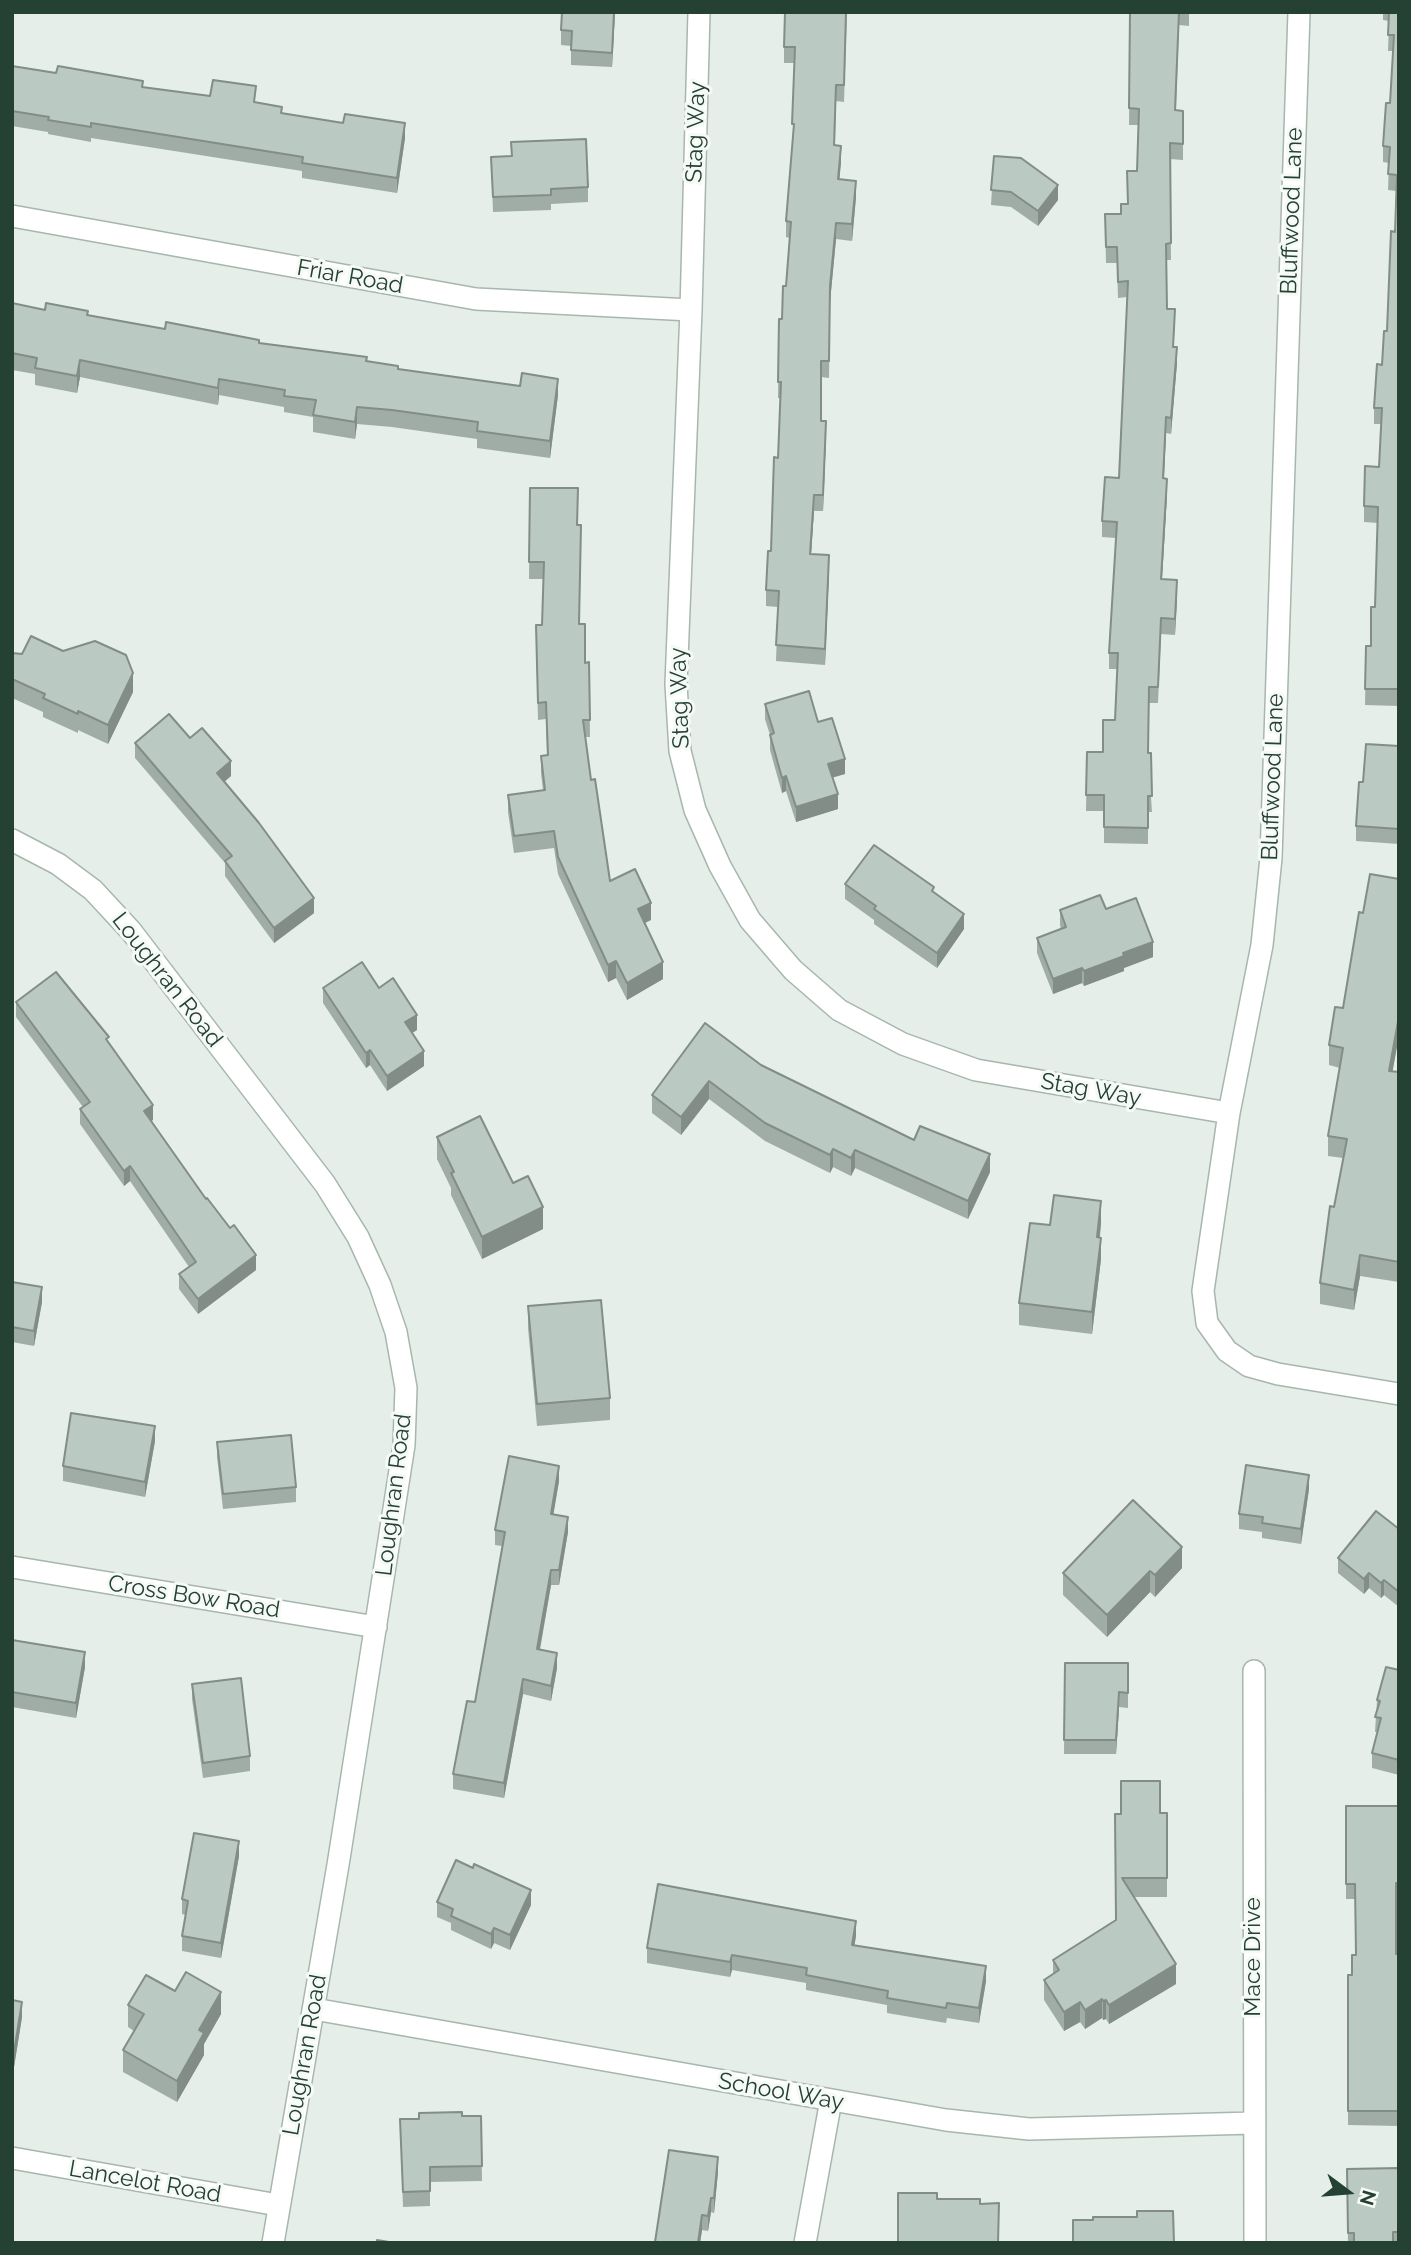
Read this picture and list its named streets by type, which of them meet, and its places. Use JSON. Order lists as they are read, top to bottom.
{
  "streets": {
    "street": [
      "Stag Way",
      "Bluffwood Lane",
      "Friar Road",
      "Loughran Road",
      "Cross Bow Road",
      "Mace Drive",
      "School Way",
      "Lancelot Road"
    ]
  },
  "crossings": [
    ["Stag Way", "Bluffwood Lane"],
    ["Stag Way", "Friar Road"],
    ["Loughran Road", "Cross Bow Road"],
    ["Loughran Road", "School Way"],
    ["Loughran Road", "Lancelot Road"],
    ["Mace Drive", "School Way"]
  ],
  "north": "right"
}
